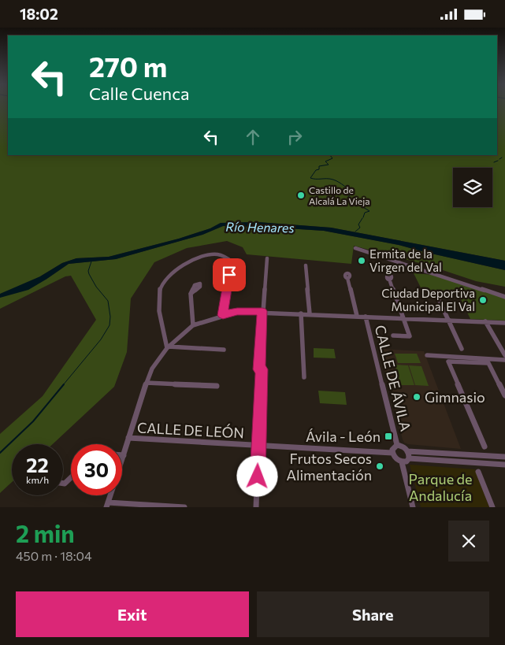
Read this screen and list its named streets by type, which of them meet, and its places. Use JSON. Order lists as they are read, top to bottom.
{
  "streets": {
    "street": ["CALLE DE ÁVILA", "CALLE DE LEÓN"]
  },
  "crossings": [
    ["CALLE DE ÁVILA", "CALLE DE LEÓN"]
  ],
  "water": ["Río Henares"],
  "parks": ["Parque de Andalucía"],
  "places": {
    "other": [
      "Castillo de Alcalá La Vieja",
      "Ermita de la Virgen del Val",
      "Ciudad Deportiva Municipal El Val",
      "Gimnasio",
      "Frutos Secos Alimentación"
    ],
    "transit": ["Ávila - León"]
  },
  "page": {
    "status": "18:02",
    "turn": ["270 m", "Calle Cuenca"],
    "speed": "22 km/h",
    "limit": "30",
    "heading": ["2 min", "450 m · 18:04"],
    "buttons": ["Exit", "Share"]
  }
}
